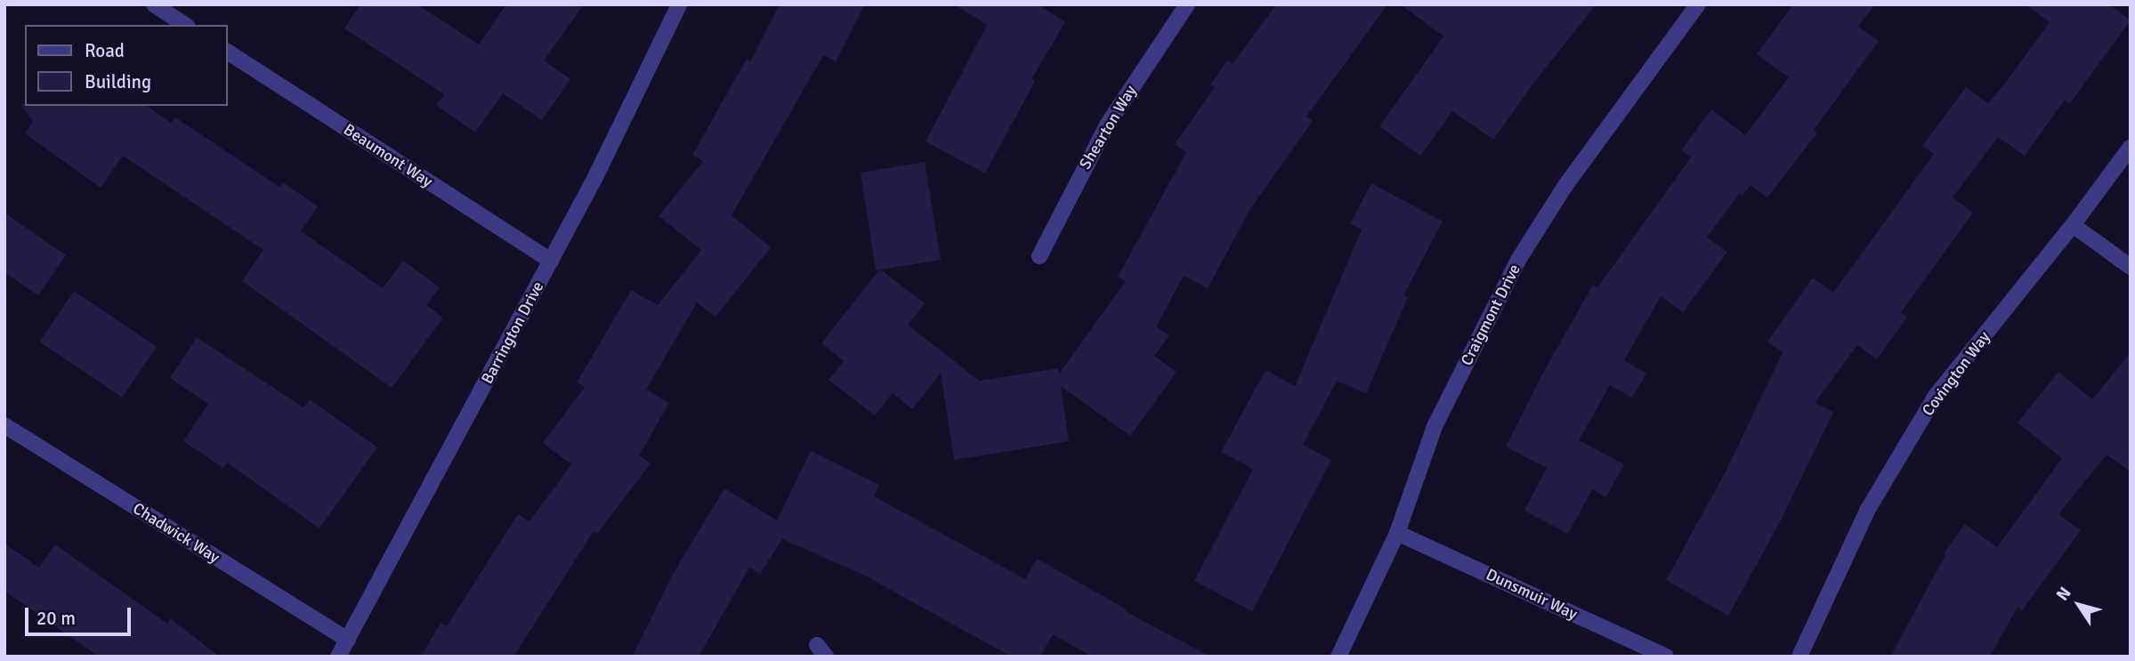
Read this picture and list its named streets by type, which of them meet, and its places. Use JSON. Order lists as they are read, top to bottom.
{
  "streets": {
    "street": [
      "Shearton Way",
      "Beaumont Way",
      "Craigmont Drive",
      "Barrington Drive",
      "Covington Way",
      "Chadwick Way",
      "Dunsmuir Way"
    ]
  },
  "crossings": [
    ["Beaumont Way", "Barrington Drive"],
    ["Craigmont Drive", "Dunsmuir Way"],
    ["Barrington Drive", "Chadwick Way"]
  ],
  "legend": ["Road", "Building"],
  "scale_bar": "20 m",
  "north": "top left"
}
